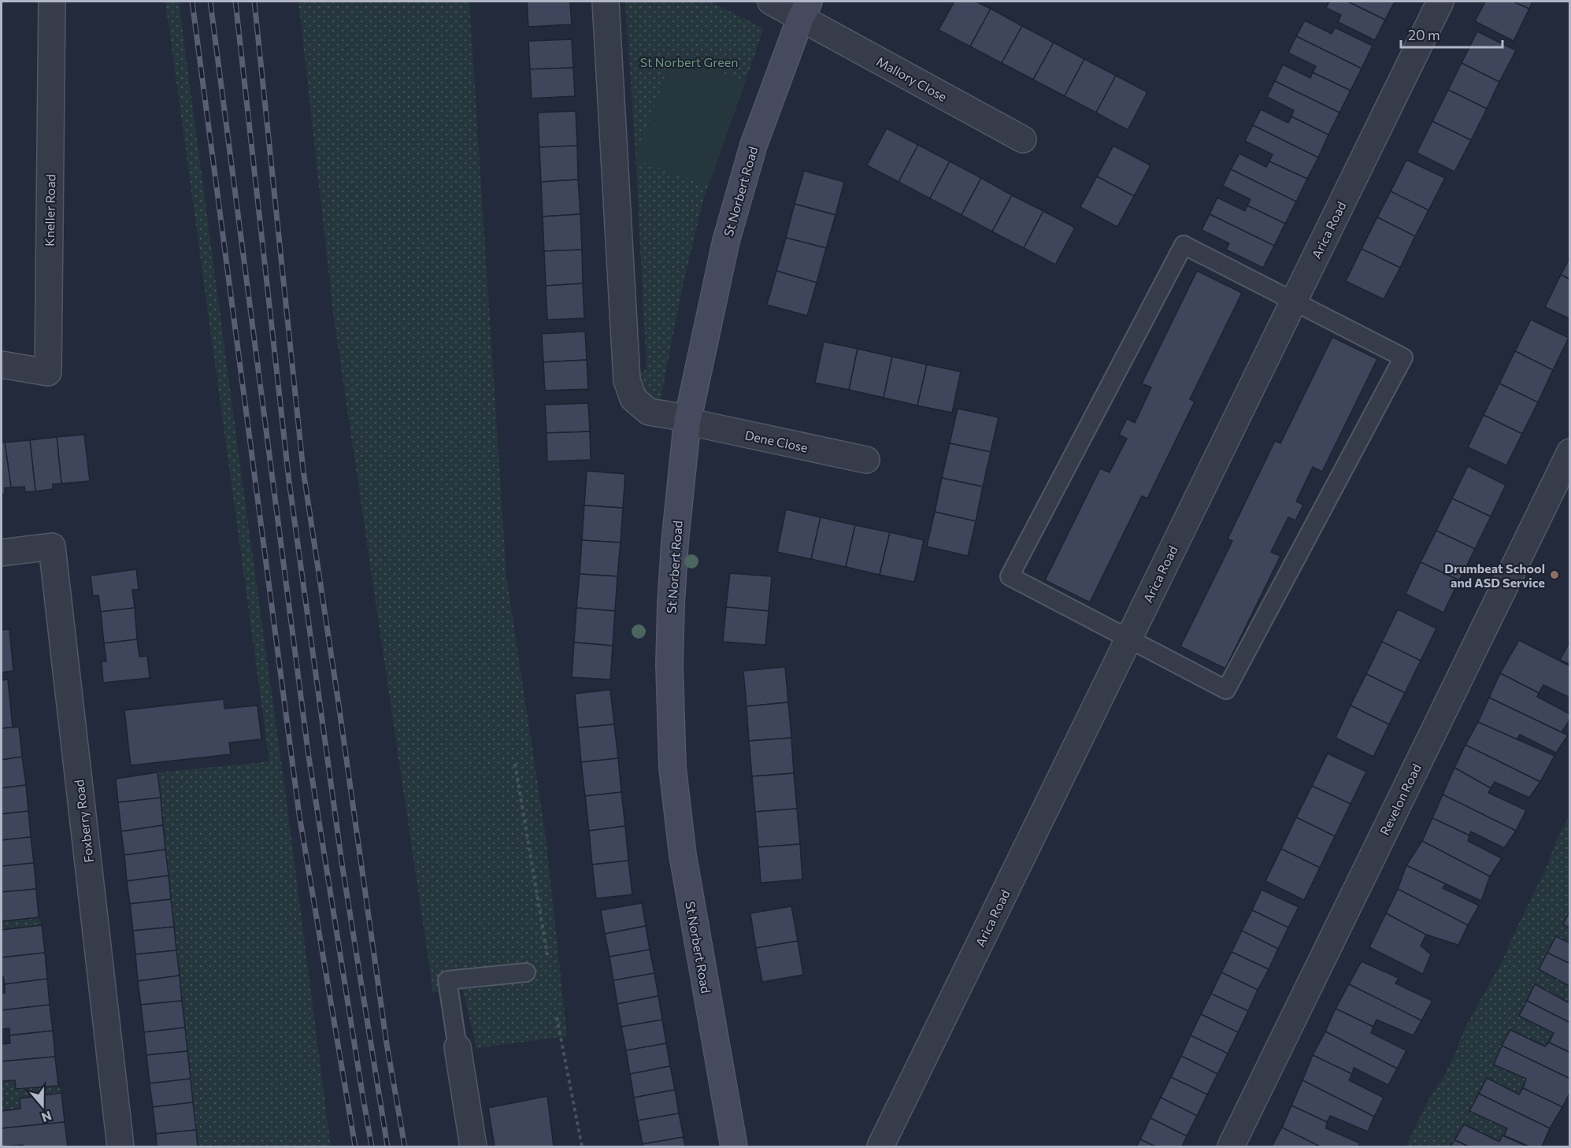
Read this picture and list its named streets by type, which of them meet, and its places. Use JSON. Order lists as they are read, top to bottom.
{
  "streets": {
    "street": [
      "Mallory Close",
      "St Norbert Road",
      "Kneller Road",
      "Arica Road",
      "Dene Close",
      "Revelon Road",
      "Foxberry Road"
    ]
  },
  "crossings": [
    ["Mallory Close", "St Norbert Road"],
    ["St Norbert Road", "Dene Close"]
  ],
  "parks": ["St Norbert Green"],
  "places": ["Drumbeat School and ASD Service"],
  "scale_bar": "20 m",
  "north": "bottom"
}
